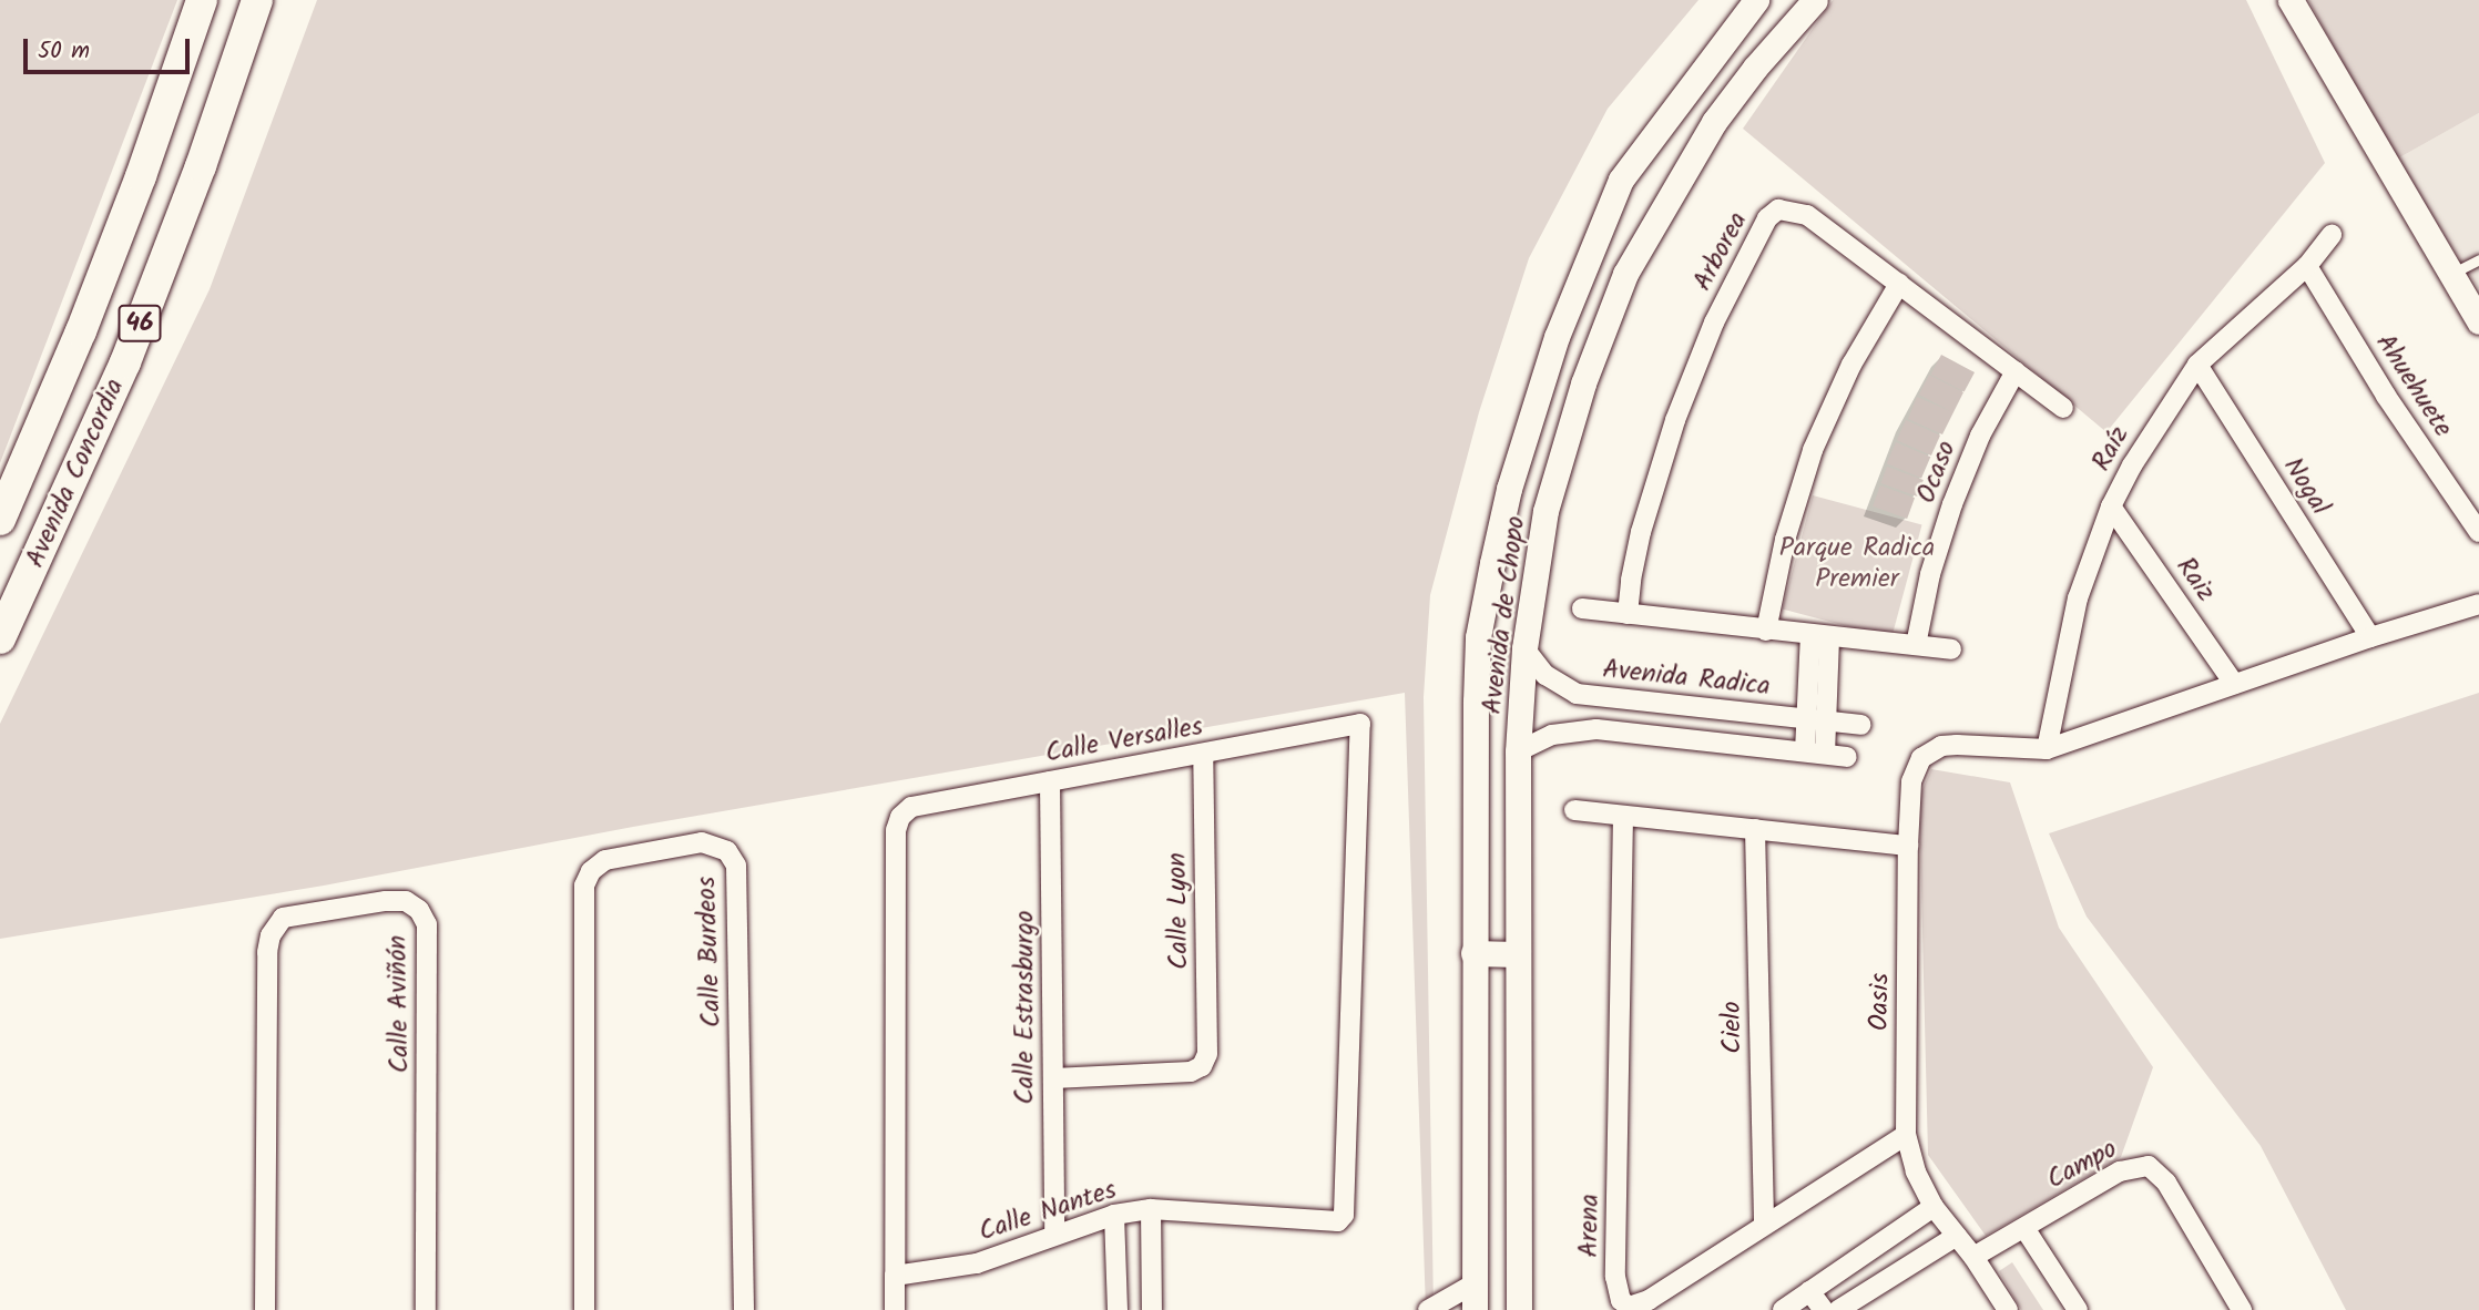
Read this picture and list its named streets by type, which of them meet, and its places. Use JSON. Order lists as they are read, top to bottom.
{
  "streets": {
    "main road": ["46", "Avenida Concordia"],
    "street": [
      "Arborea",
      "Ahuehuete",
      "Raíz",
      "Ocaso",
      "Nogal",
      "Raiz",
      "Avenida de Chopo",
      "Avenida Radica",
      "Calle Versalles",
      "Calle Lyon",
      "Calle Burdeos",
      "Oasis",
      "Calle Aviñón",
      "Calle Estrasburgo",
      "Cielo",
      "Campo",
      "Calle Nantes",
      "Arena"
    ]
  },
  "crossings": [
    ["Arborea", "Ocaso"],
    ["Ahuehuete", "Raíz"],
    ["Raíz", "Nogal"],
    ["Raíz", "Raiz"],
    ["Raíz", "Oasis"],
    ["Avenida de Chopo", "Avenida Radica"],
    ["Calle Versalles", "Calle Lyon"],
    ["Calle Versalles", "Calle Estrasburgo"],
    ["Calle Versalles", "Calle Nantes"],
    ["Calle Lyon", "Calle Estrasburgo"],
    ["Oasis", "Campo"],
    ["Oasis", "Arena"],
    ["Calle Estrasburgo", "Calle Nantes"],
    ["Cielo", "Arena"]
  ],
  "parks": ["Parque Radica Premier"],
  "scale_bar": "50 m"
}
